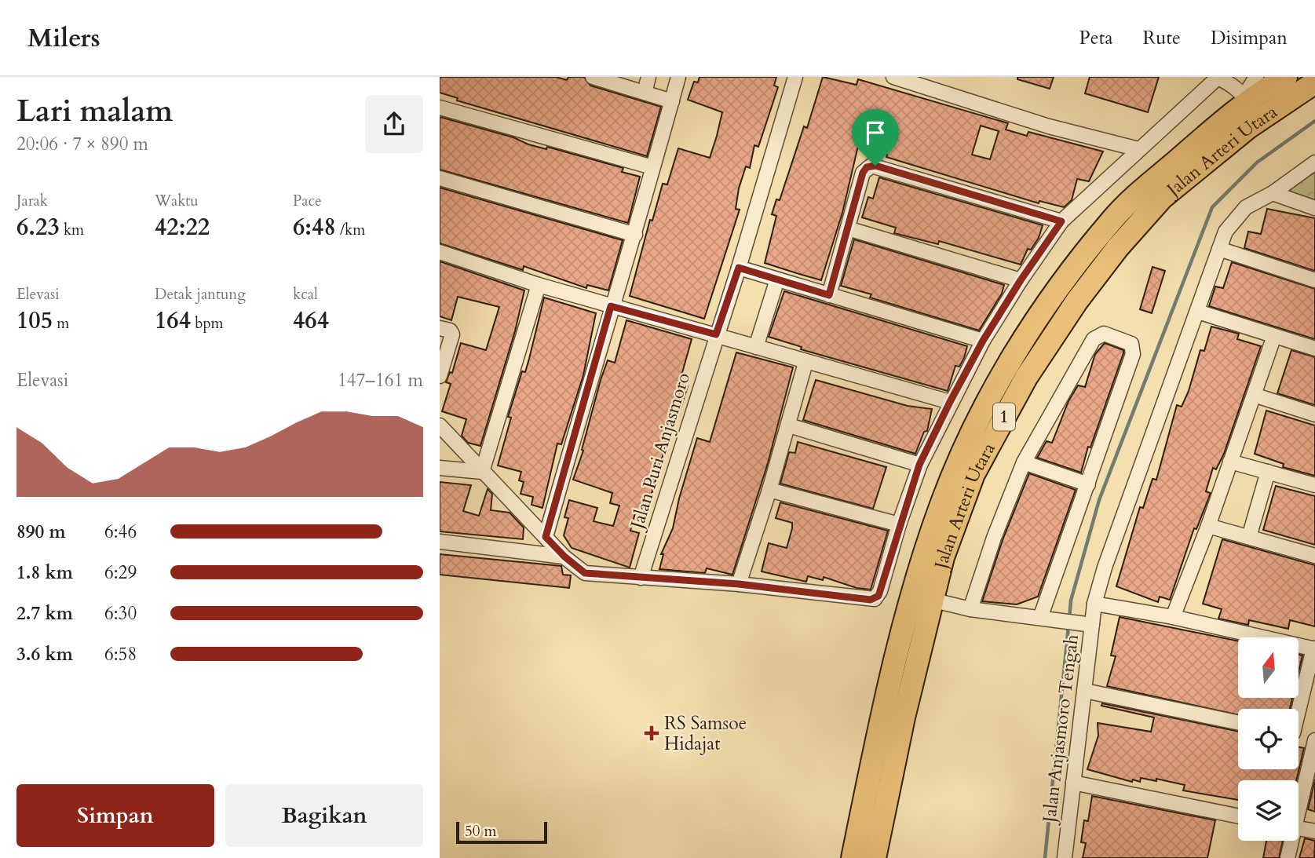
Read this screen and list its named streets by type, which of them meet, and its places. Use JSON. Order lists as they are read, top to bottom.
{
  "streets": {
    "highway": ["Jalan Arteri Utara", "1"],
    "street": ["Jalan Puri Anjasmoro", "Jalan Anjasmoro Tengah"]
  },
  "places": {
    "health": ["RS Samsoe Hidajat"]
  },
  "scale_bar": "50 m",
  "north": "top",
  "page": {
    "header": "Milers",
    "nav": ["Peta", "Rute", "Disimpan"],
    "heading": ["Lari malam", "20:06 · 7 × 890 m"],
    "stats": [
      ["Jarak", "6.23 km"],
      ["Waktu", "42:22"],
      ["Pace", "6:48 /km"],
      ["Elevasi", "105 m"],
      ["Detak jantung", "164 bpm"],
      ["kcal", "464"]
    ],
    "chart": ["Elevasi", "147–161 m"],
    "list": [
      {
        "name": "890 m",
        "note": "6:46"
      },
      {
        "name": "1.8 km",
        "note": "6:29"
      },
      {
        "name": "2.7 km",
        "note": "6:30"
      },
      {
        "name": "3.6 km",
        "note": "6:58"
      }
    ],
    "buttons": ["Simpan", "Bagikan"],
    "scale": "50 m"
  }
}
